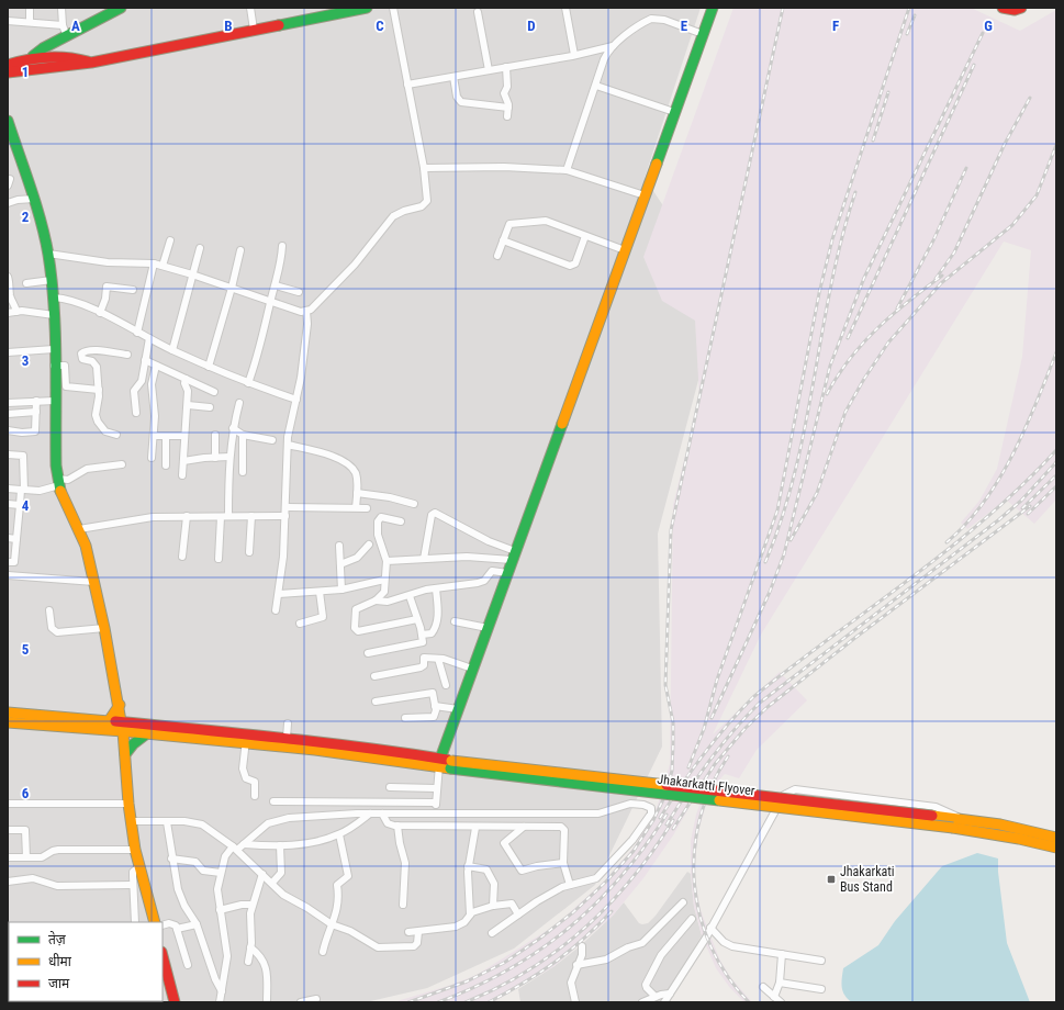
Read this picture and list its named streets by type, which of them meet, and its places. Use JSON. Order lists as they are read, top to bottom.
{
  "streets": {
    "main road": ["Jhakarkatti Flyover"]
  },
  "places": {
    "transit": ["Jhakarkati Bus Stand"]
  },
  "legend": ["तेज़", "धीमा", "जाम"],
  "grid": {
    "columns": [
      "A",
      "B",
      "C",
      "D",
      "E",
      "F",
      "G"
    ],
    "rows": [
      "1",
      "2",
      "3",
      "4",
      "5",
      "6"
    ]
  }
}
